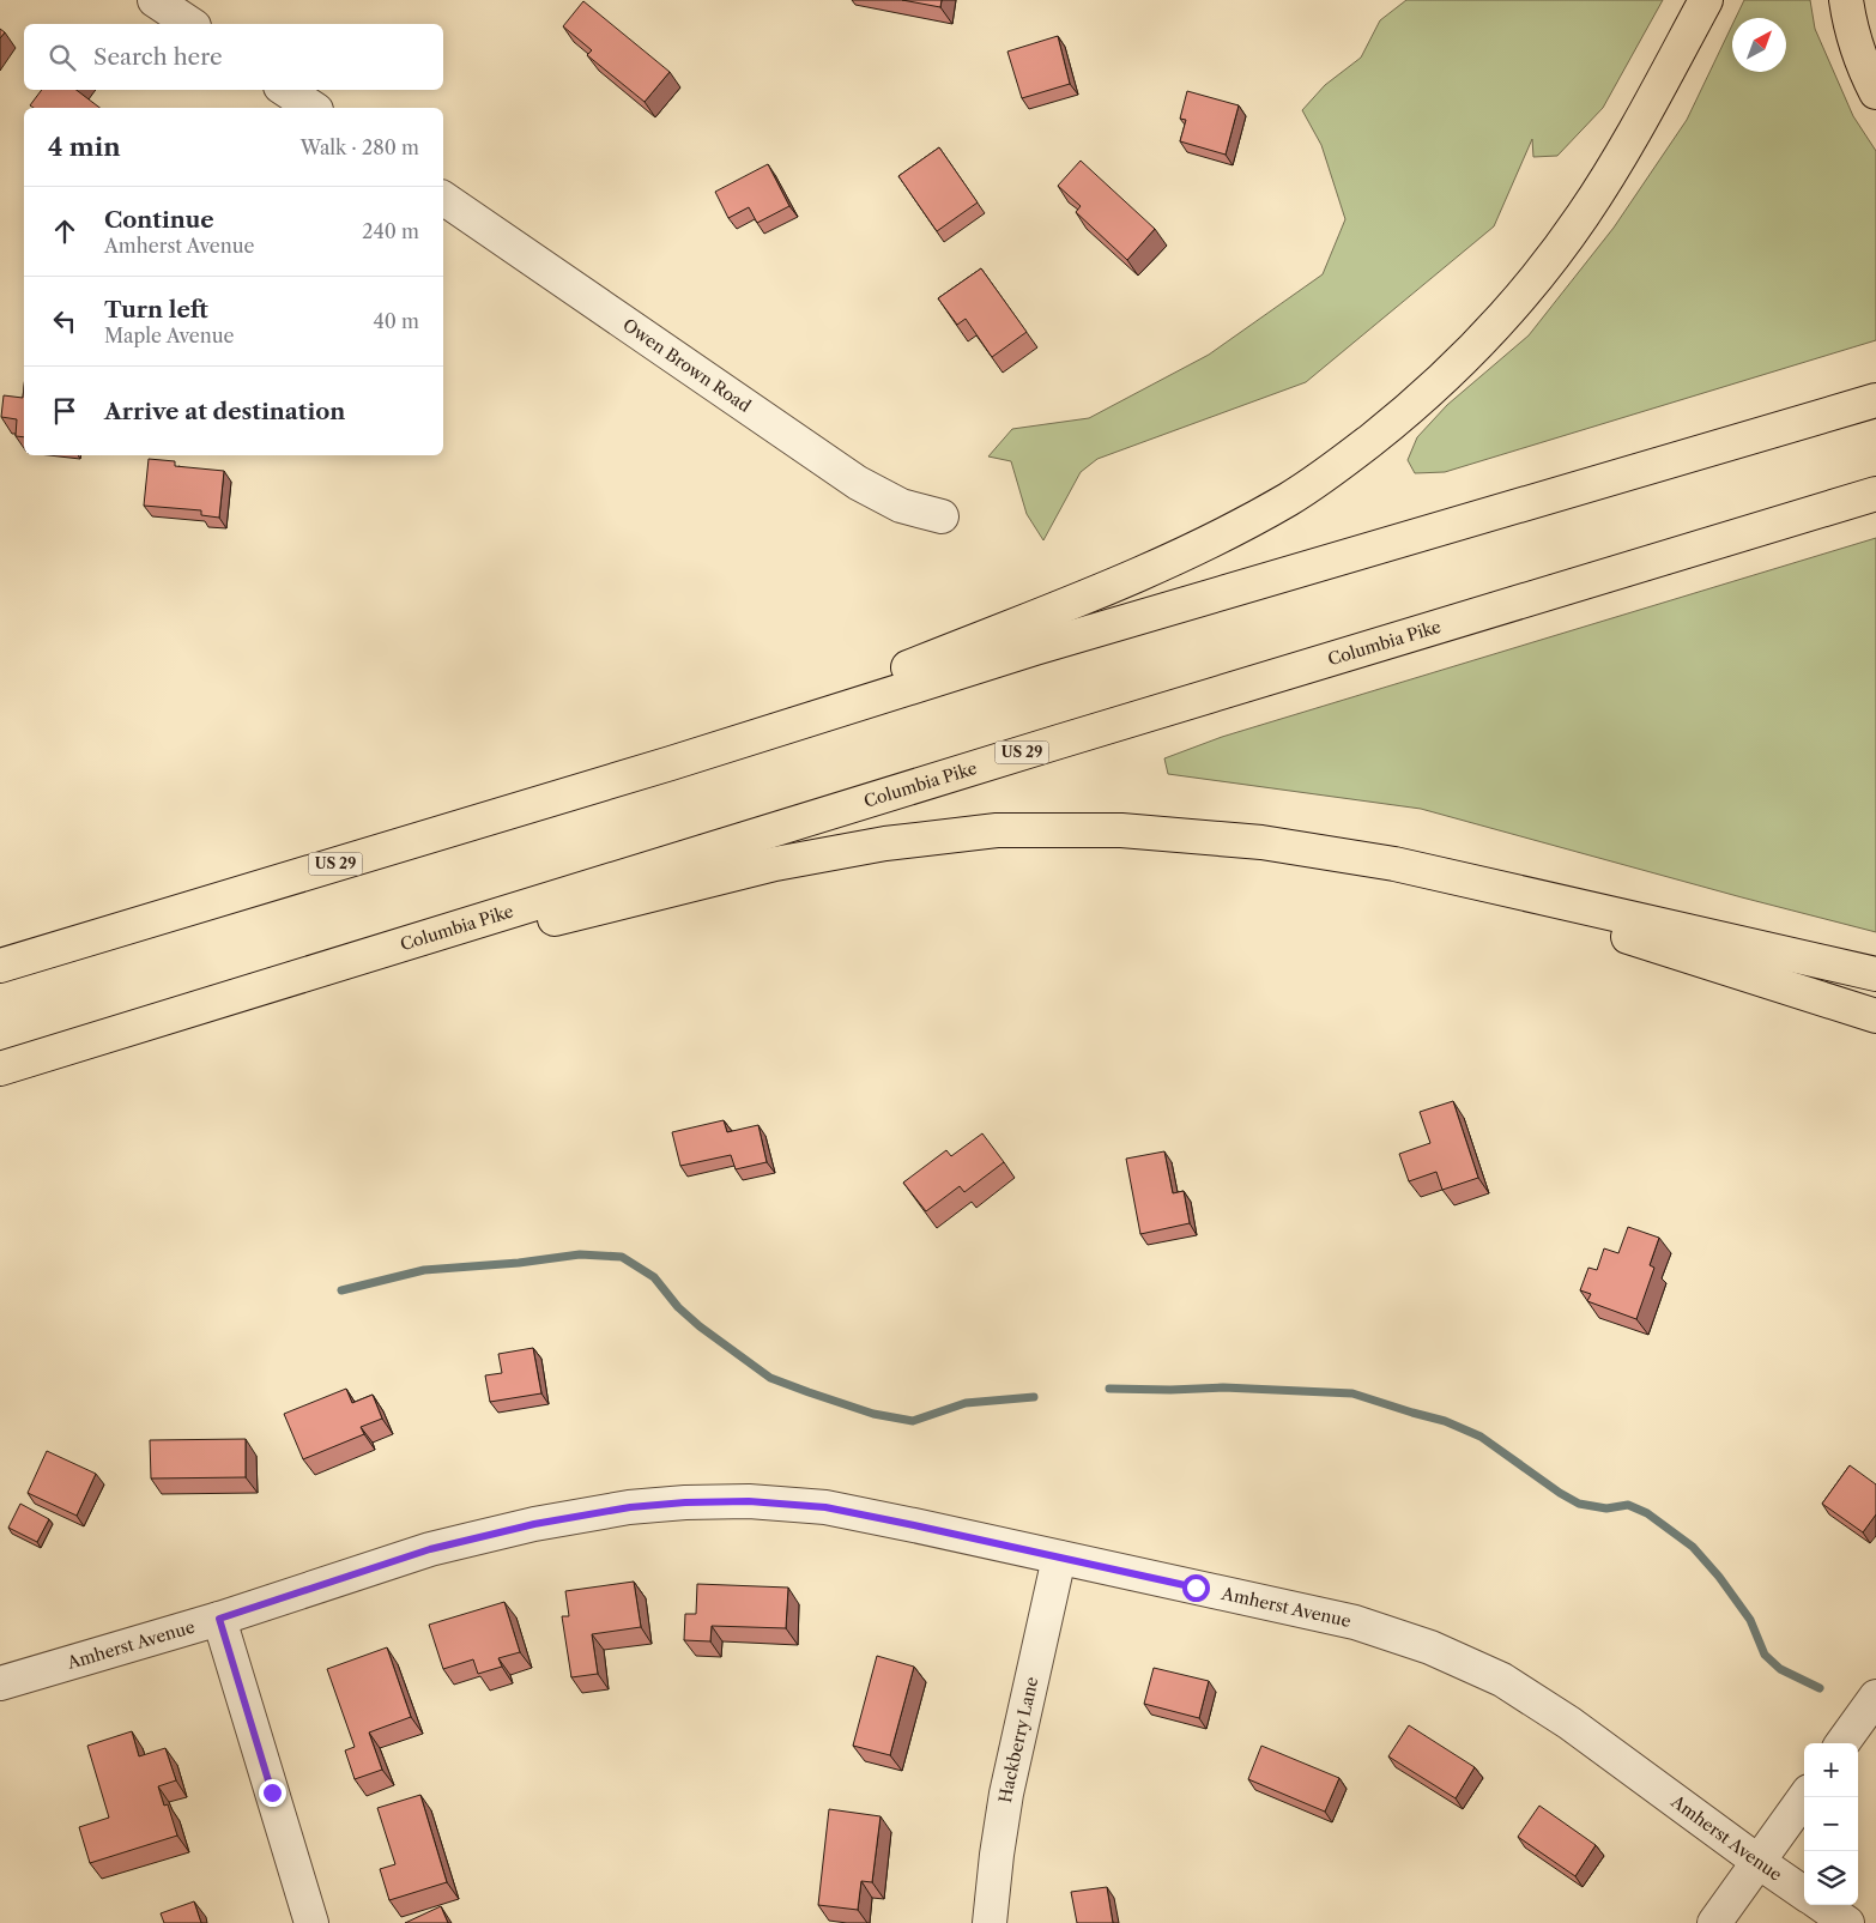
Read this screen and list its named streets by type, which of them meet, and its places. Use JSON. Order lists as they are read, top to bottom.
{
  "streets": {
    "highway": ["Columbia Pike", "US 29"],
    "street": ["Owen Brown Road", "Amherst Avenue", "Hackberry Lane"]
  },
  "crossings": [
    ["Amherst Avenue", "Hackberry Lane"]
  ],
  "north": "top right",
  "page": {
    "search": "Search here",
    "heading": ["4 min", "Walk · 280 m"],
    "list": [
      ["Continue", "Amherst Avenue", "240 m"],
      ["Turn left", "Maple Avenue", "40 m"],
      "Arrive at destination"
    ],
    "map_buttons": ["+", "−"]
  }
}
